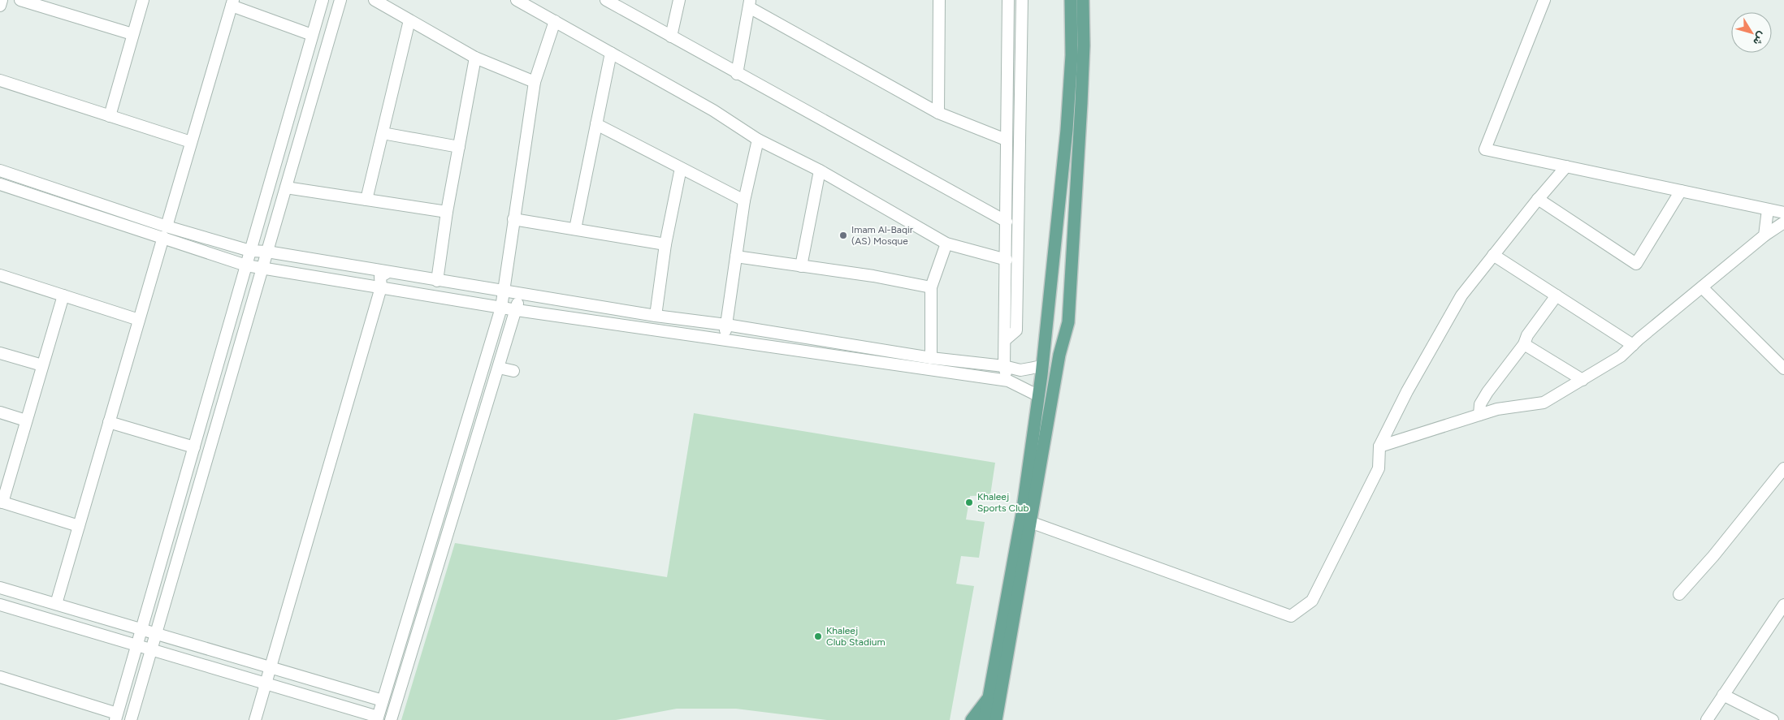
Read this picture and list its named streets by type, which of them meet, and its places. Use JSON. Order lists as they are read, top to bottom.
{
  "places": ["Imam Al-Baqir (AS) Mosque", "Khaleej Sports Club", "Khaleej Club Stadium"],
  "north": "bottom right"
}
